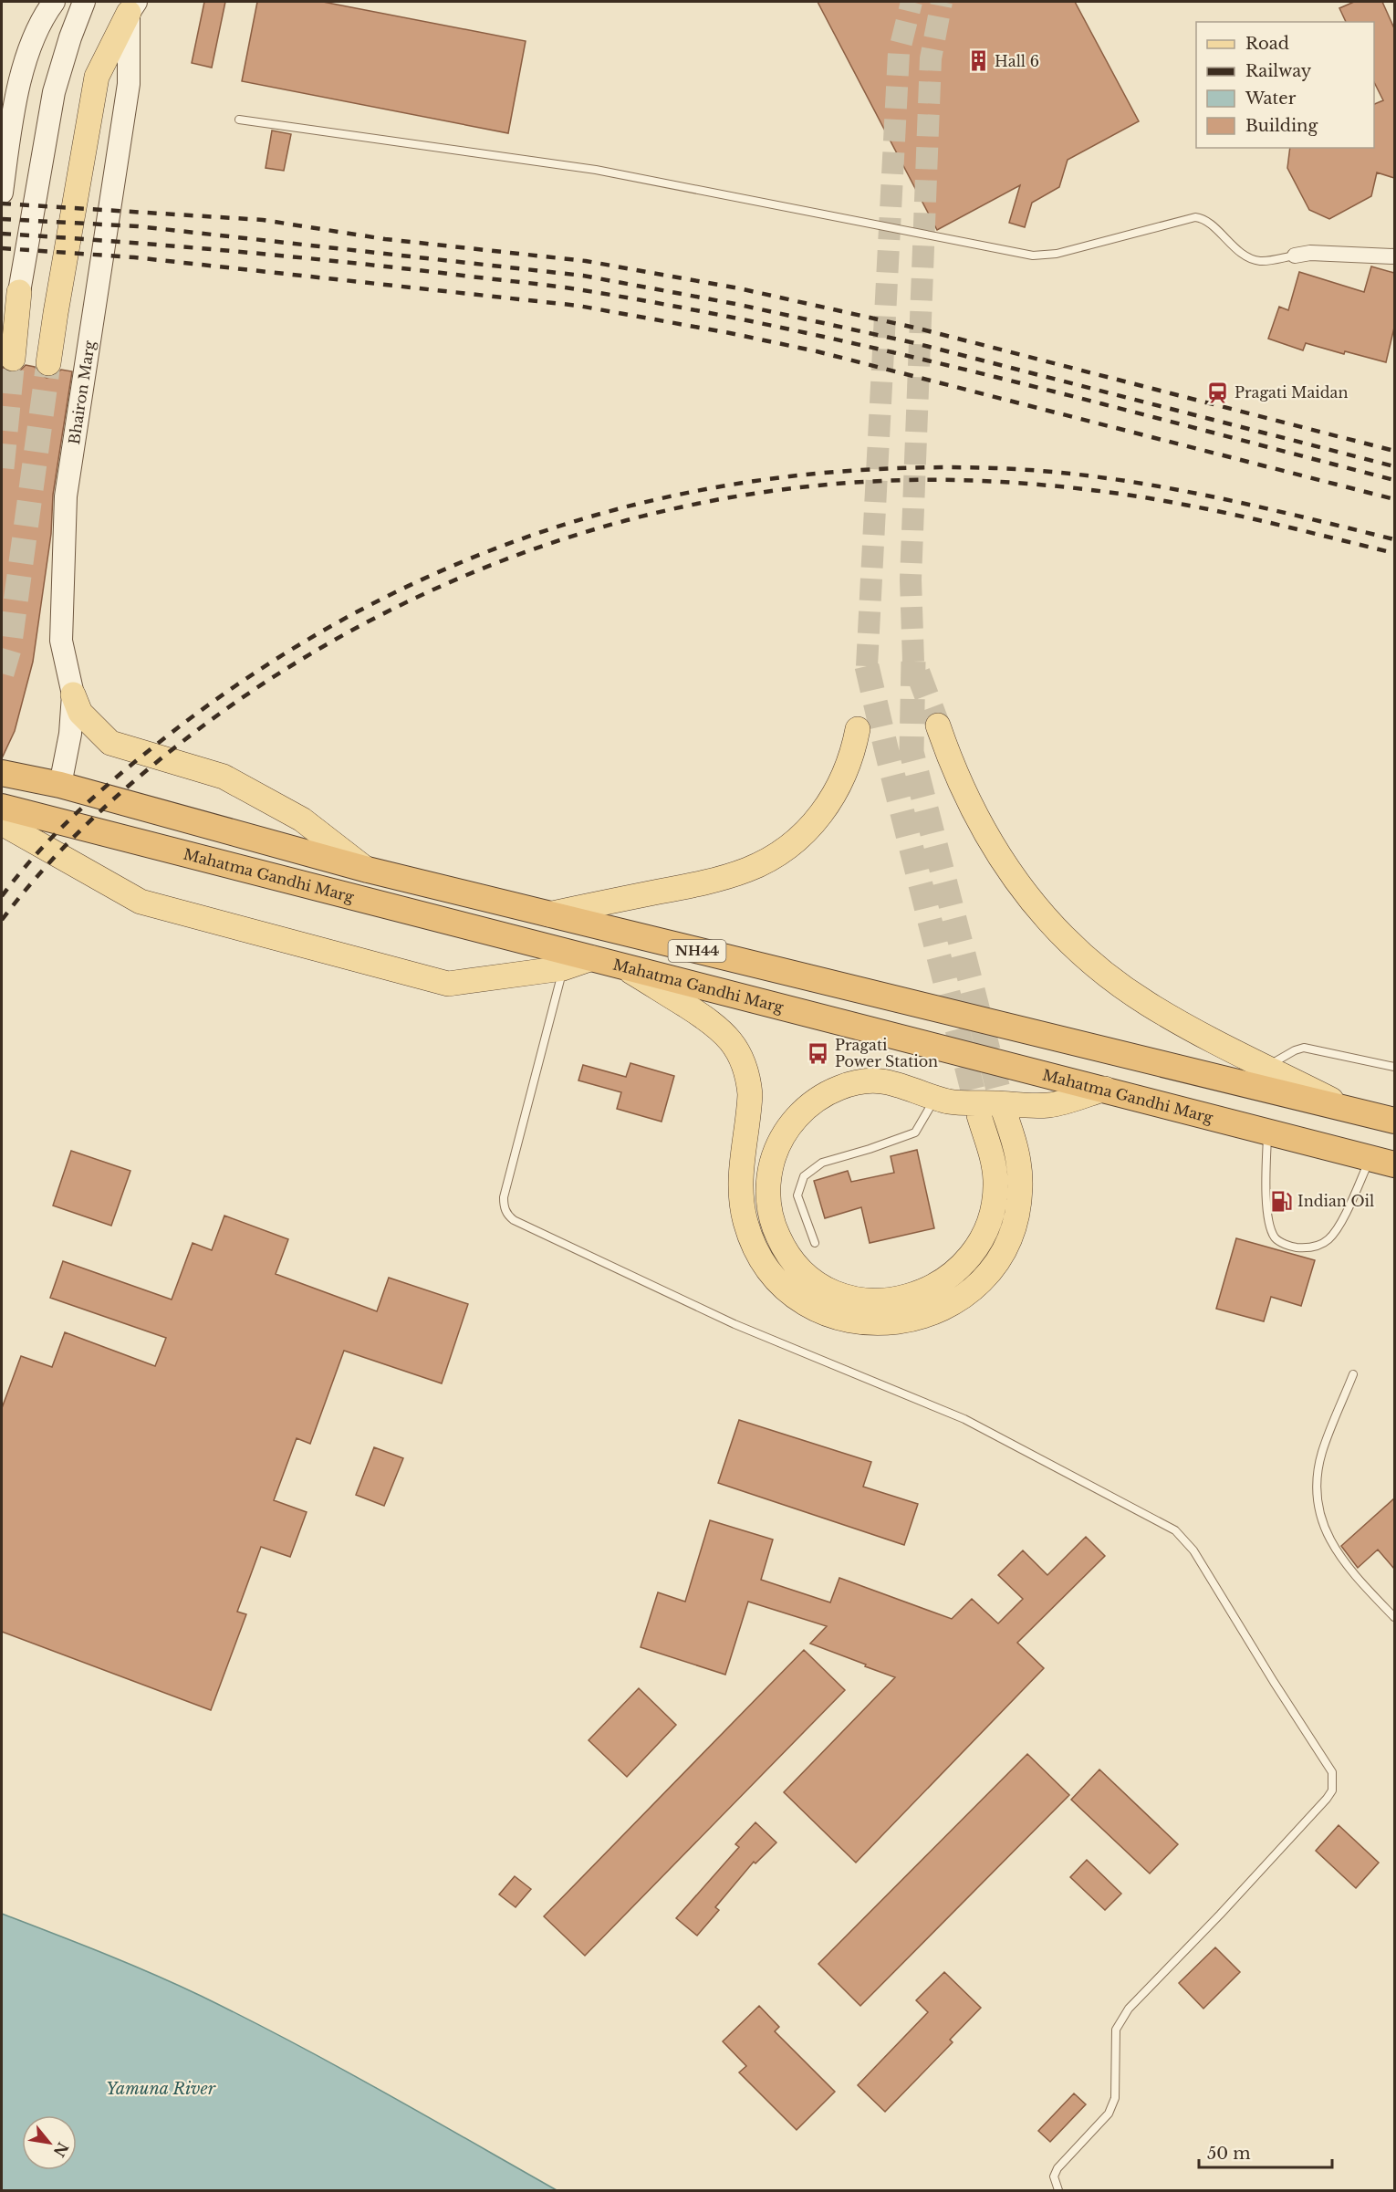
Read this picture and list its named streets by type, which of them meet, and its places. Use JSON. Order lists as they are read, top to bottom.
{
  "streets": {
    "highway": ["Mahatma Gandhi Marg", "NH44"],
    "main road": ["Bhairon Marg"]
  },
  "crossings": [
    ["Bhairon Marg", "Mahatma Gandhi Marg"]
  ],
  "water": ["Yamuna River"],
  "places": {
    "building": ["Hall 6"],
    "station": ["Pragati Maidan"],
    "bus stop": ["Pragati Power Station"],
    "fuel station": ["Indian Oil"]
  },
  "legend": [
    "Road",
    "Railway",
    "Water",
    "Building"
  ],
  "scale_bar": "50 m",
  "north": "bottom right"
}
